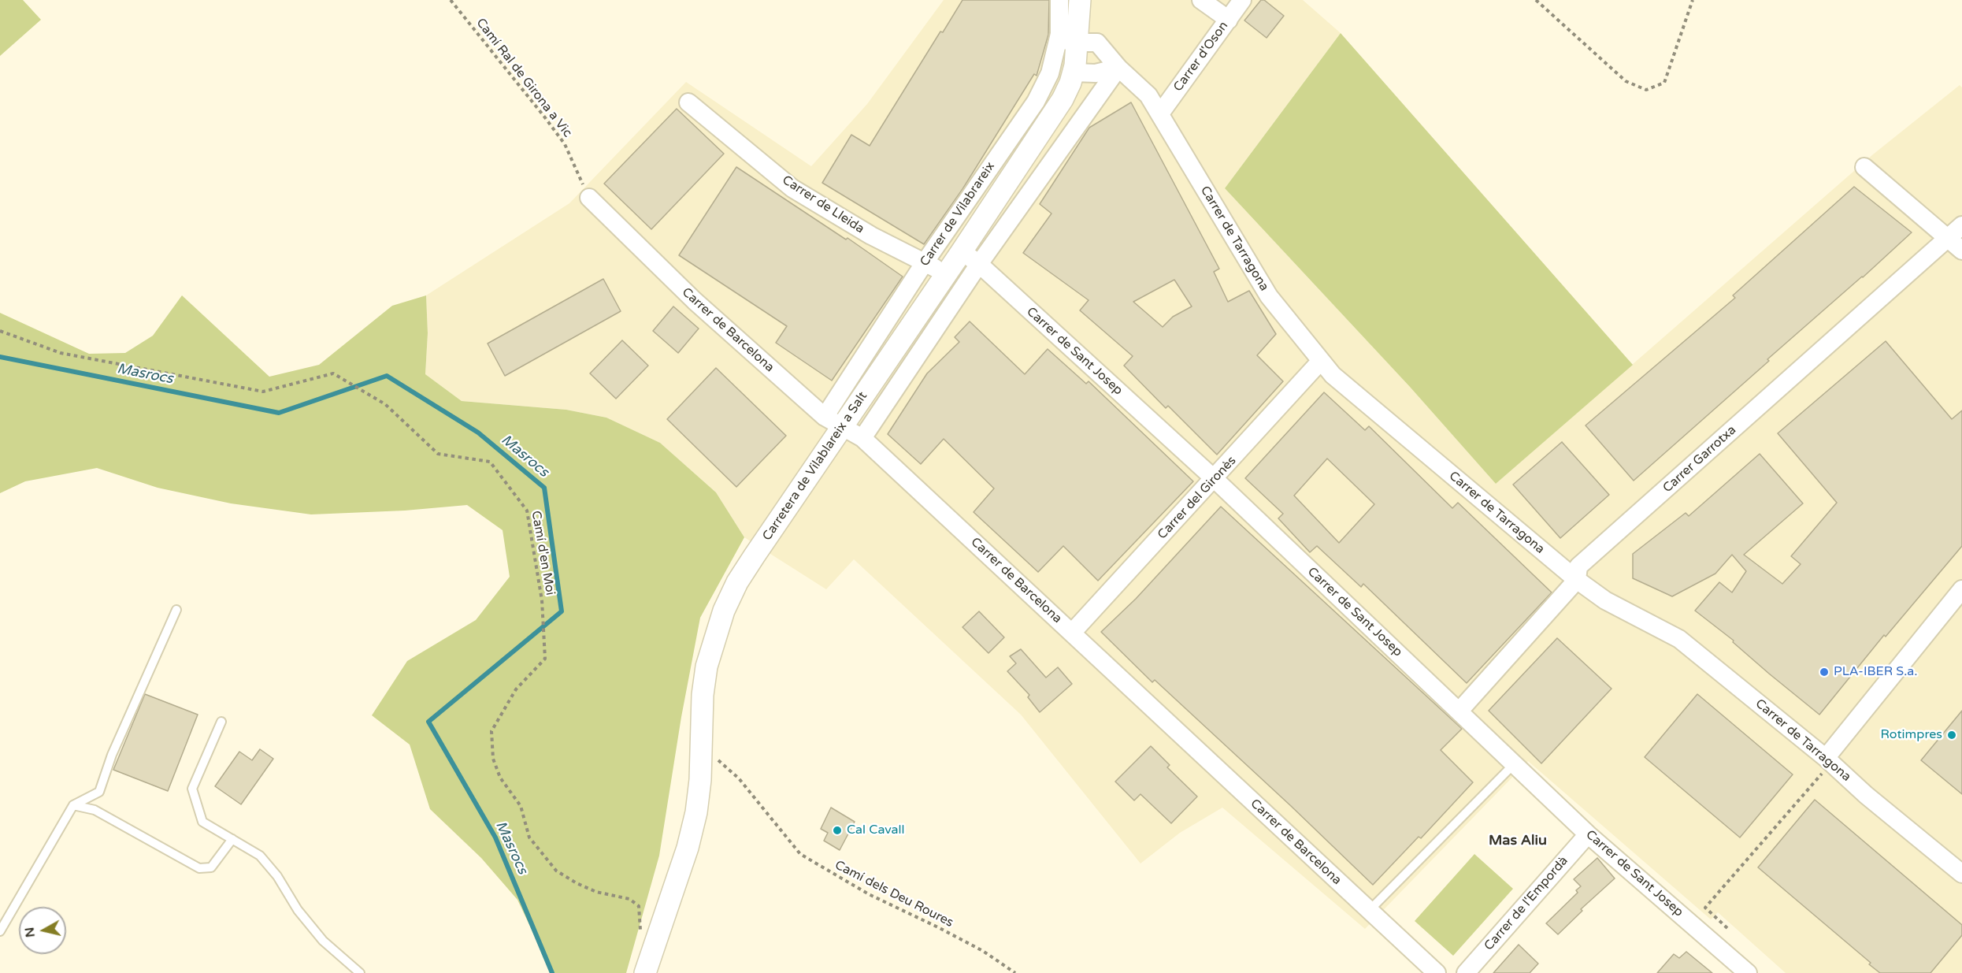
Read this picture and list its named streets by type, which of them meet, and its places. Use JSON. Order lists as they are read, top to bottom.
{
  "streets": {
    "street": [
      "Carrer d'Oson",
      "Carrer de Lleida",
      "Carrer de Vilabrareix",
      "Carrer de Tarragona",
      "Carrer de Barcelona",
      "Carrer de Sant Josep",
      "Carrer Garrotxa",
      "Carretera de Vilablareix a Salt",
      "Carrer del Gironès",
      "Carrer de l'Empordà"
    ],
    "path": ["Camí Ral de Girona a Vic", "Camí d'en Moi", "Camí dels Deu Roures"]
  },
  "crossings": [
    ["Carrer d'Oson", "Carrer de Tarragona"],
    ["Camí Ral de Girona a Vic", "Carrer de Barcelona"],
    ["Carrer de Lleida", "Carrer de Vilabrareix"],
    ["Carrer de Lleida", "Carretera de Vilablareix a Salt"],
    ["Carrer de Vilabrareix", "Carrer de Tarragona"],
    ["Carrer de Vilabrareix", "Carrer de Barcelona"],
    ["Carrer de Vilabrareix", "Carretera de Vilablareix a Salt"],
    ["Carrer de Tarragona", "Carrer Garrotxa"],
    ["Carrer de Tarragona", "Carretera de Vilablareix a Salt"],
    ["Carrer de Tarragona", "Carrer del Gironès"],
    ["Carrer de Barcelona", "Carretera de Vilablareix a Salt"],
    ["Carrer de Barcelona", "Carrer del Gironès"],
    ["Carrer de Sant Josep", "Carrer Garrotxa"],
    ["Carrer de Sant Josep", "Carretera de Vilablareix a Salt"],
    ["Carrer de Sant Josep", "Carrer del Gironès"],
    ["Carrer de Sant Josep", "Carrer de l'Empordà"]
  ],
  "districts": ["Mas Aliu"],
  "water": ["Masrocs"],
  "places": ["PLA-IBER S.a.", "Rotimpres", "Cal Cavall"],
  "north": "left"
}
